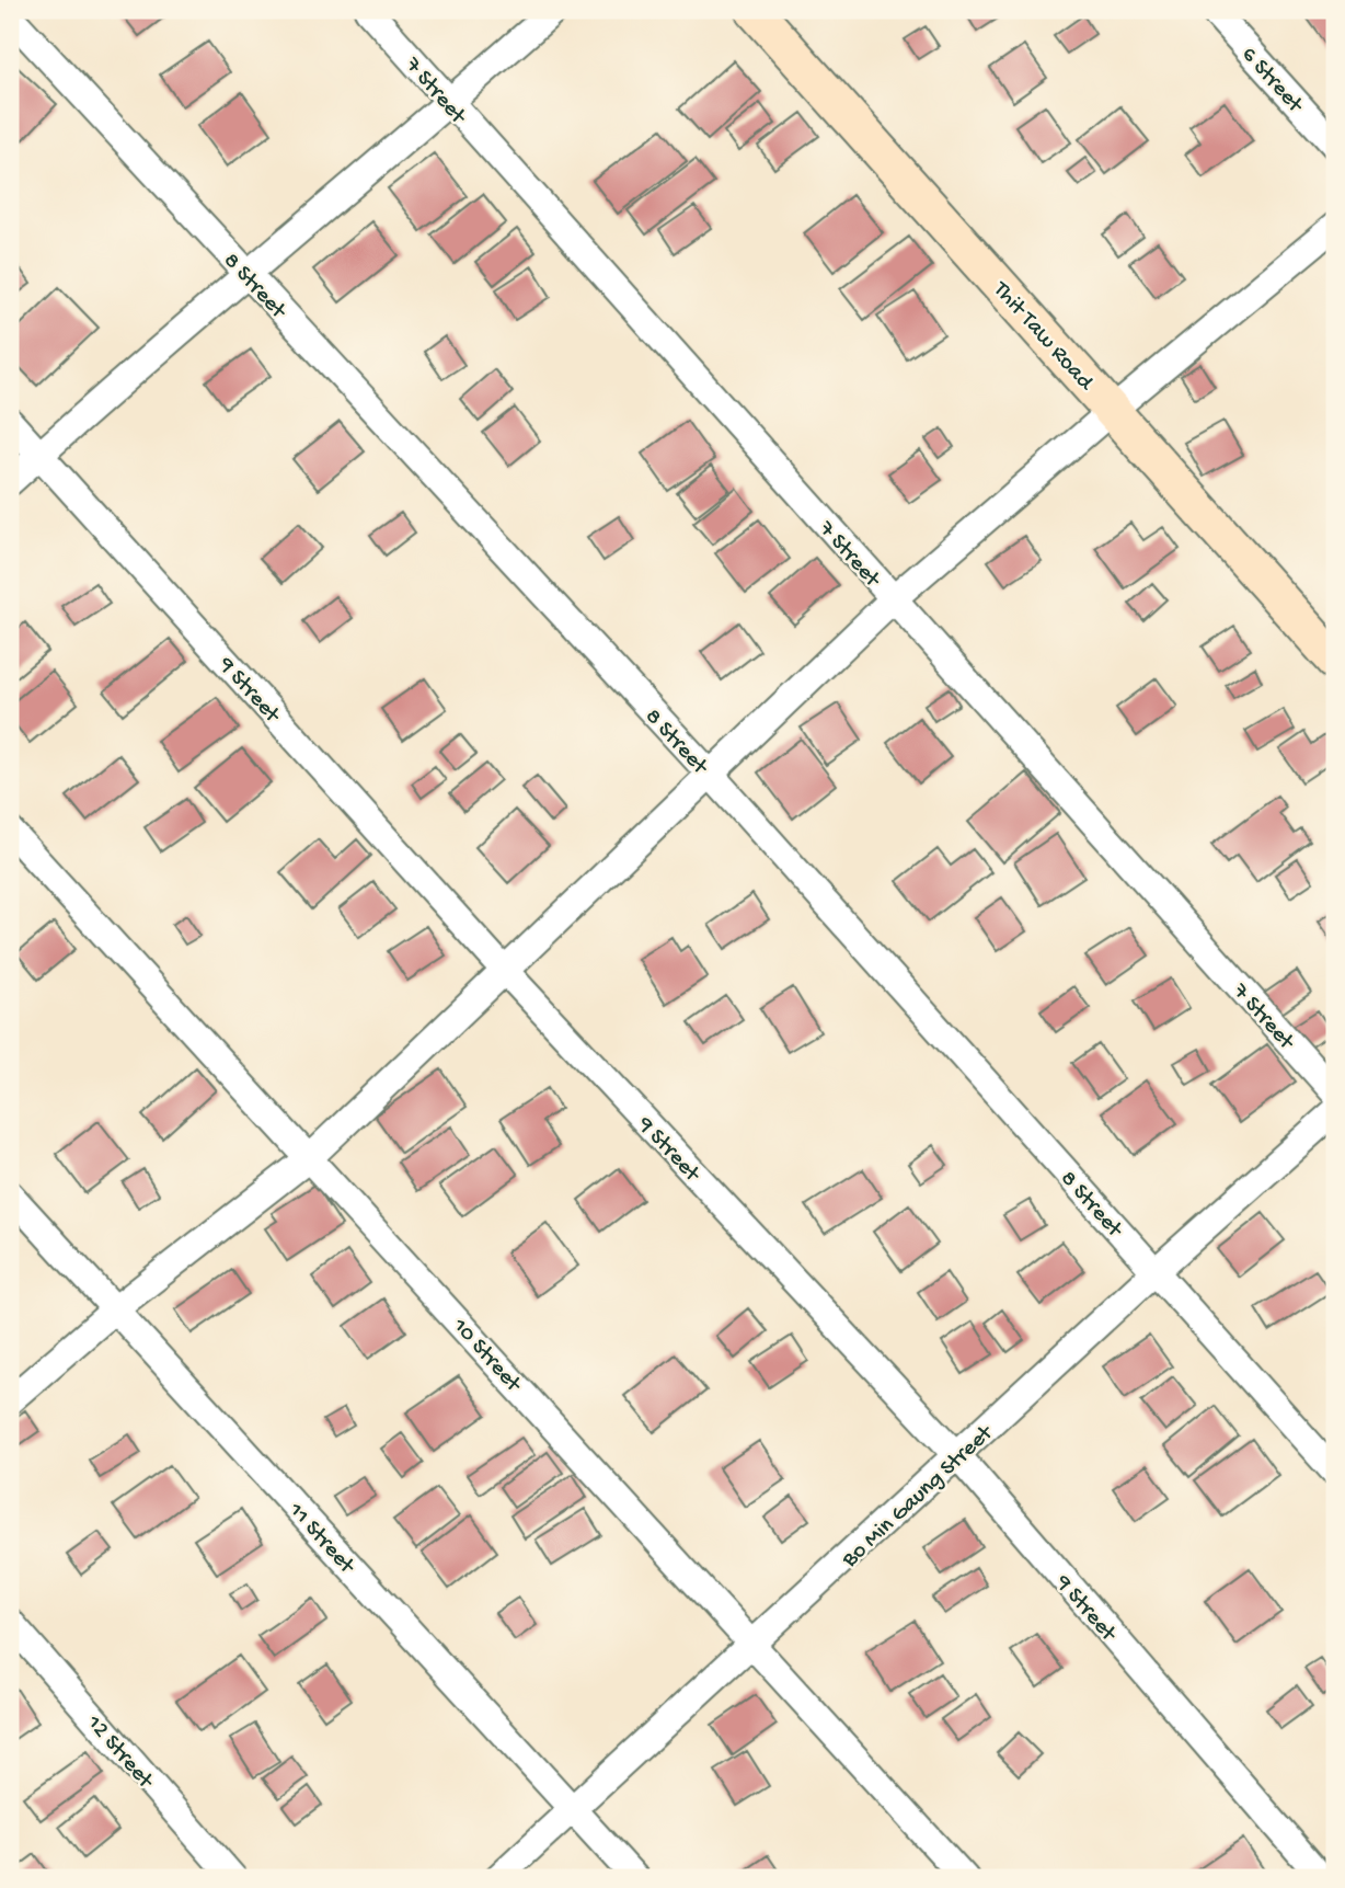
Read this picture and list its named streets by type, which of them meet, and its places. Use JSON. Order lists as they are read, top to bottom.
{
  "streets": {
    "street": [
      "6 Street",
      "7 Street",
      "8 Street",
      "Thit Taw Road",
      "9 Street",
      "10 Street",
      "Bo Min Gaung Street",
      "11 Street",
      "12 Street"
    ]
  },
  "crossings": [
    ["8 Street", "Bo Min Gaung Street"],
    ["9 Street", "Bo Min Gaung Street"],
    ["10 Street", "Bo Min Gaung Street"],
    ["Bo Min Gaung Street", "11 Street"]
  ]
}
